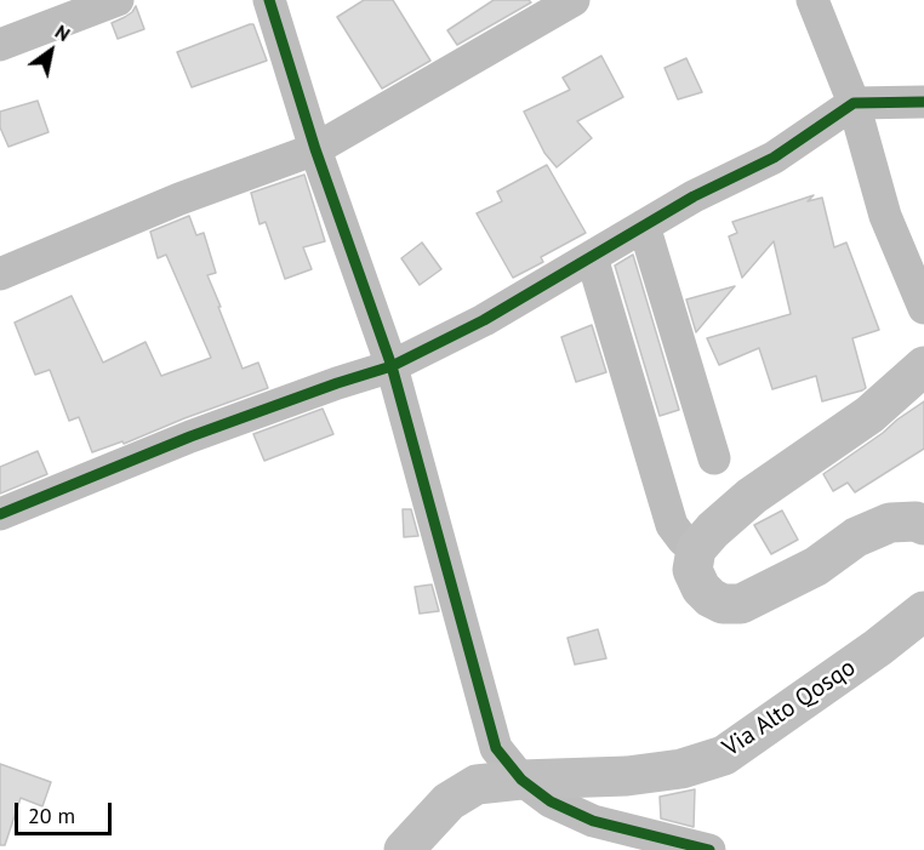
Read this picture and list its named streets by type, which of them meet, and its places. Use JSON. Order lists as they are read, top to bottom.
{
  "streets": {
    "street": ["Via Alto Qosqo"]
  },
  "scale_bar": "20 m",
  "north": "top right"
}
